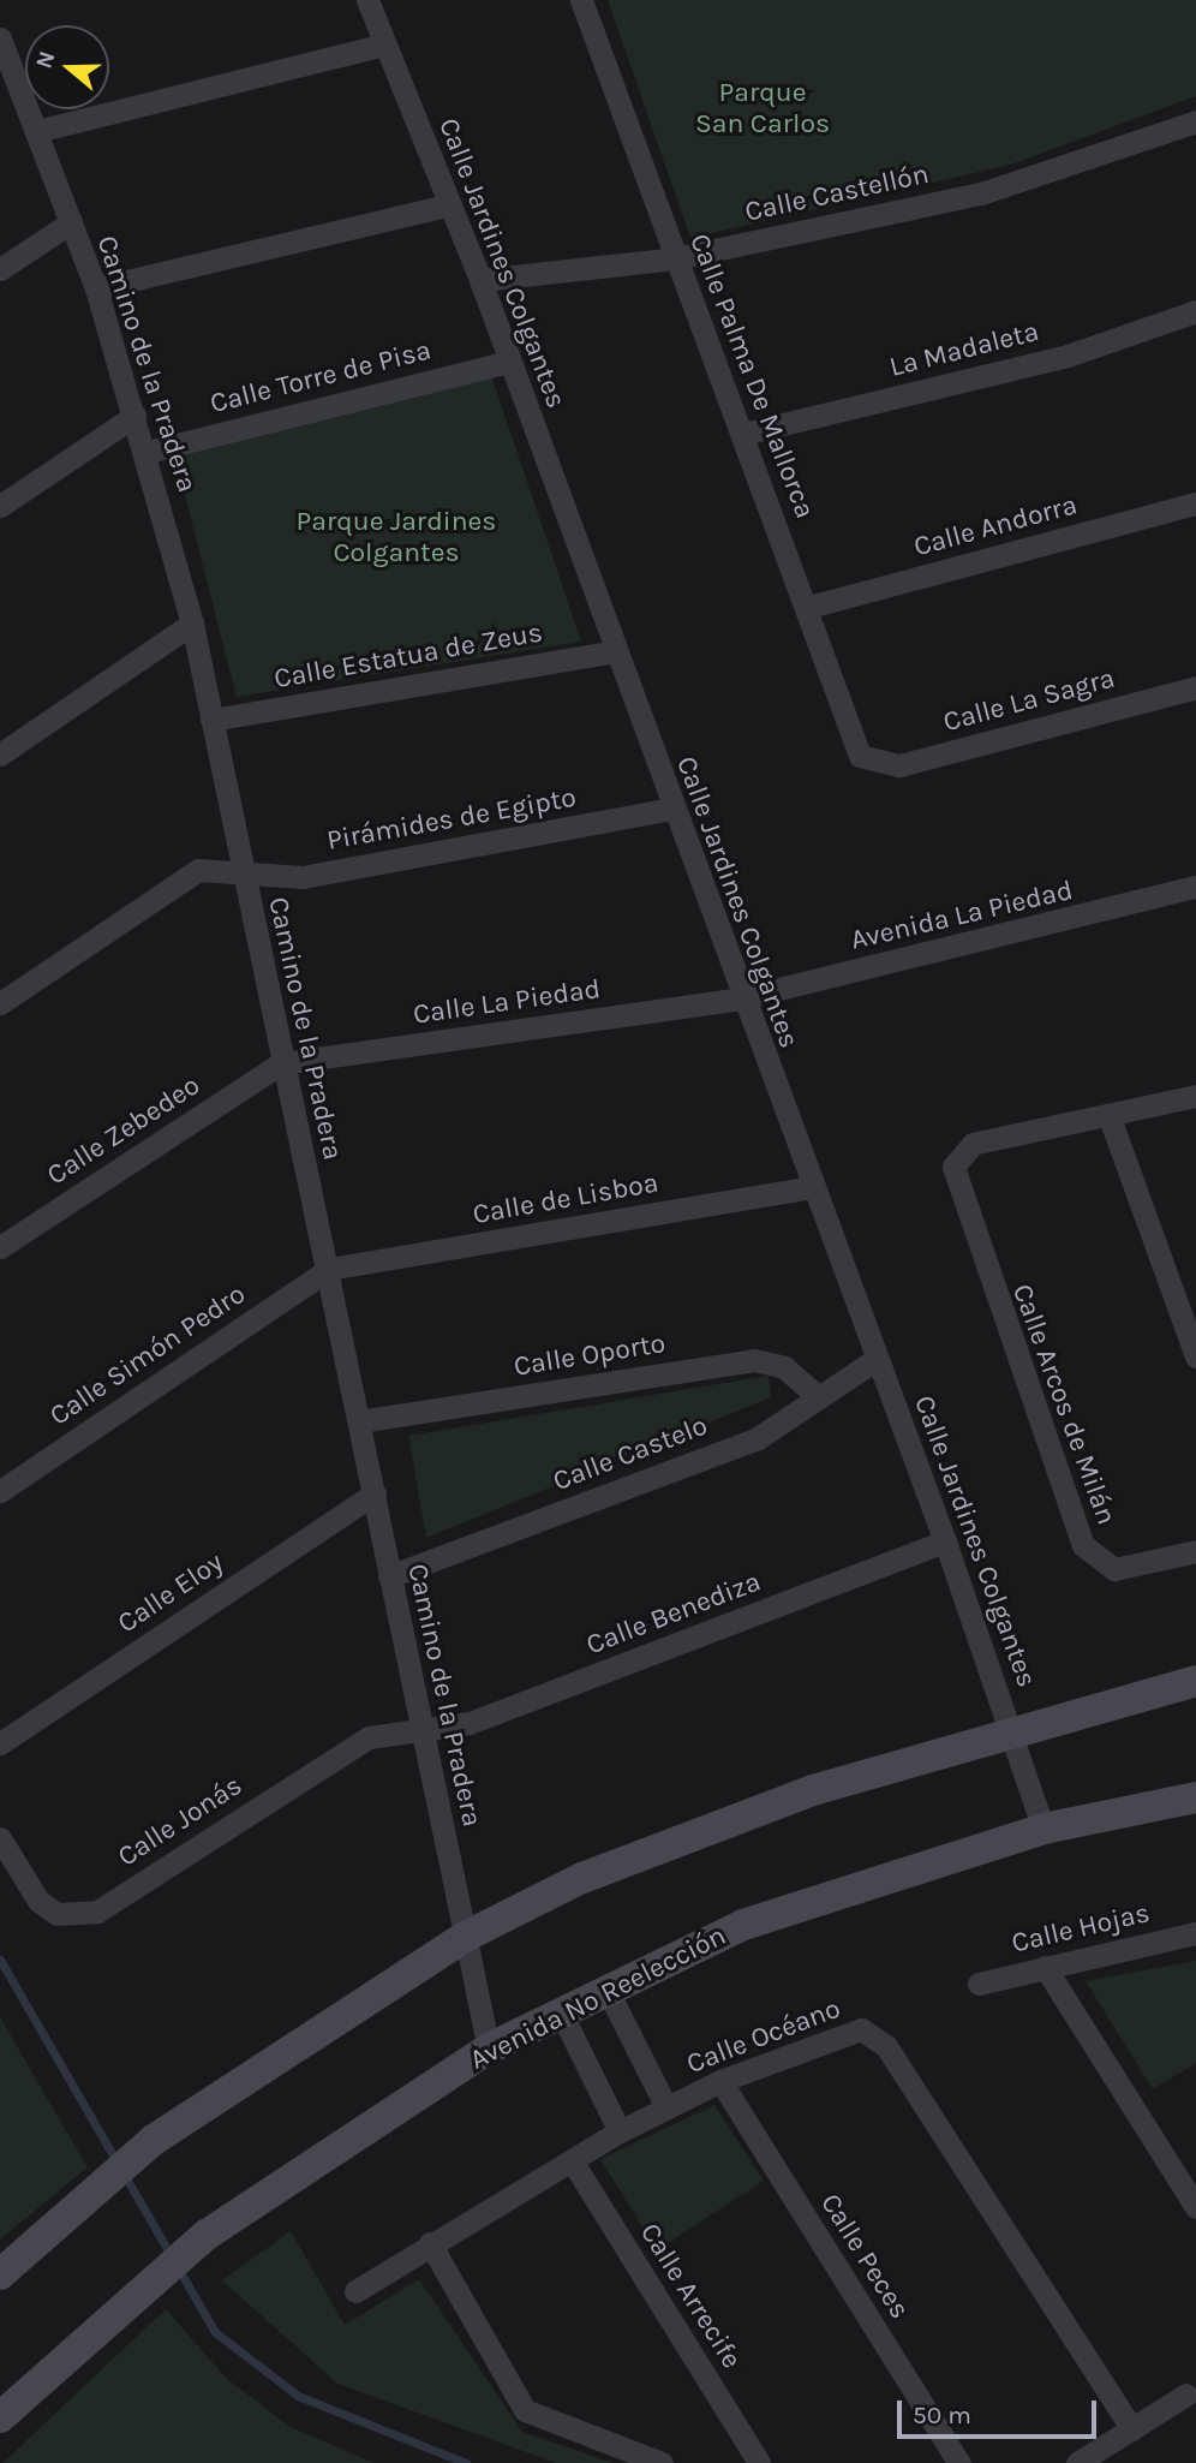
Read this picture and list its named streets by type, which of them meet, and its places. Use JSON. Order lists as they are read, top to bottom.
{
  "streets": {
    "main road": ["Avenida No Reelección"],
    "street": [
      "Calle Castellón",
      "Calle Jardines Colgantes",
      "La Madaleta",
      "Camino de la Pradera",
      "Calle Palma De Mallorca",
      "Calle Torre de Pisa",
      "Calle Andorra",
      "Calle Estatua de Zeus",
      "Calle La Sagra",
      "Pirámides de Egipto",
      "Avenida La Piedad",
      "Calle La Piedad",
      "Calle Zebedeo",
      "Calle de Lisboa",
      "Calle Simón Pedro",
      "Calle Oporto",
      "Calle Arcos de Milán",
      "Calle Castelo",
      "Calle Eloy",
      "Calle Benediza",
      "Calle Jonás",
      "Calle Hojas",
      "Calle Océano",
      "Calle Peces",
      "Calle Arrecife"
    ]
  },
  "crossings": [
    ["Calle Castellón", "Calle Jardines Colgantes"],
    ["Calle Castellón", "Calle Palma De Mallorca"],
    ["Calle Jardines Colgantes", "Calle Torre de Pisa"],
    ["Calle Jardines Colgantes", "Calle Estatua de Zeus"],
    ["Calle Jardines Colgantes", "Pirámides de Egipto"],
    ["Calle Jardines Colgantes", "Avenida La Piedad"],
    ["Calle Jardines Colgantes", "Calle La Piedad"],
    ["Calle Jardines Colgantes", "Calle de Lisboa"],
    ["Calle Jardines Colgantes", "Calle Castelo"],
    ["Calle Jardines Colgantes", "Calle Benediza"],
    ["Calle Jardines Colgantes", "Avenida No Reelección"],
    ["La Madaleta", "Calle Palma De Mallorca"],
    ["Camino de la Pradera", "Calle Torre de Pisa"],
    ["Camino de la Pradera", "Calle Estatua de Zeus"],
    ["Camino de la Pradera", "Pirámides de Egipto"],
    ["Camino de la Pradera", "Calle La Piedad"],
    ["Camino de la Pradera", "Calle Zebedeo"],
    ["Camino de la Pradera", "Calle de Lisboa"],
    ["Camino de la Pradera", "Calle Simón Pedro"],
    ["Camino de la Pradera", "Calle Oporto"],
    ["Camino de la Pradera", "Calle Castelo"],
    ["Camino de la Pradera", "Calle Eloy"],
    ["Camino de la Pradera", "Calle Benediza"],
    ["Camino de la Pradera", "Calle Jonás"],
    ["Camino de la Pradera", "Avenida No Reelección"],
    ["Calle Palma De Mallorca", "Calle Andorra"],
    ["Calle Palma De Mallorca", "Calle La Sagra"],
    ["Avenida La Piedad", "Calle La Piedad"],
    ["Calle La Piedad", "Calle Zebedeo"],
    ["Calle de Lisboa", "Calle Simón Pedro"],
    ["Calle Oporto", "Calle Castelo"],
    ["Calle Benediza", "Calle Jonás"],
    ["Calle Océano", "Calle Peces"],
    ["Calle Océano", "Calle Arrecife"]
  ],
  "parks": ["Parque San Carlos", "Parque Jardines Colgantes"],
  "scale_bar": "50 m",
  "north": "left"
}
